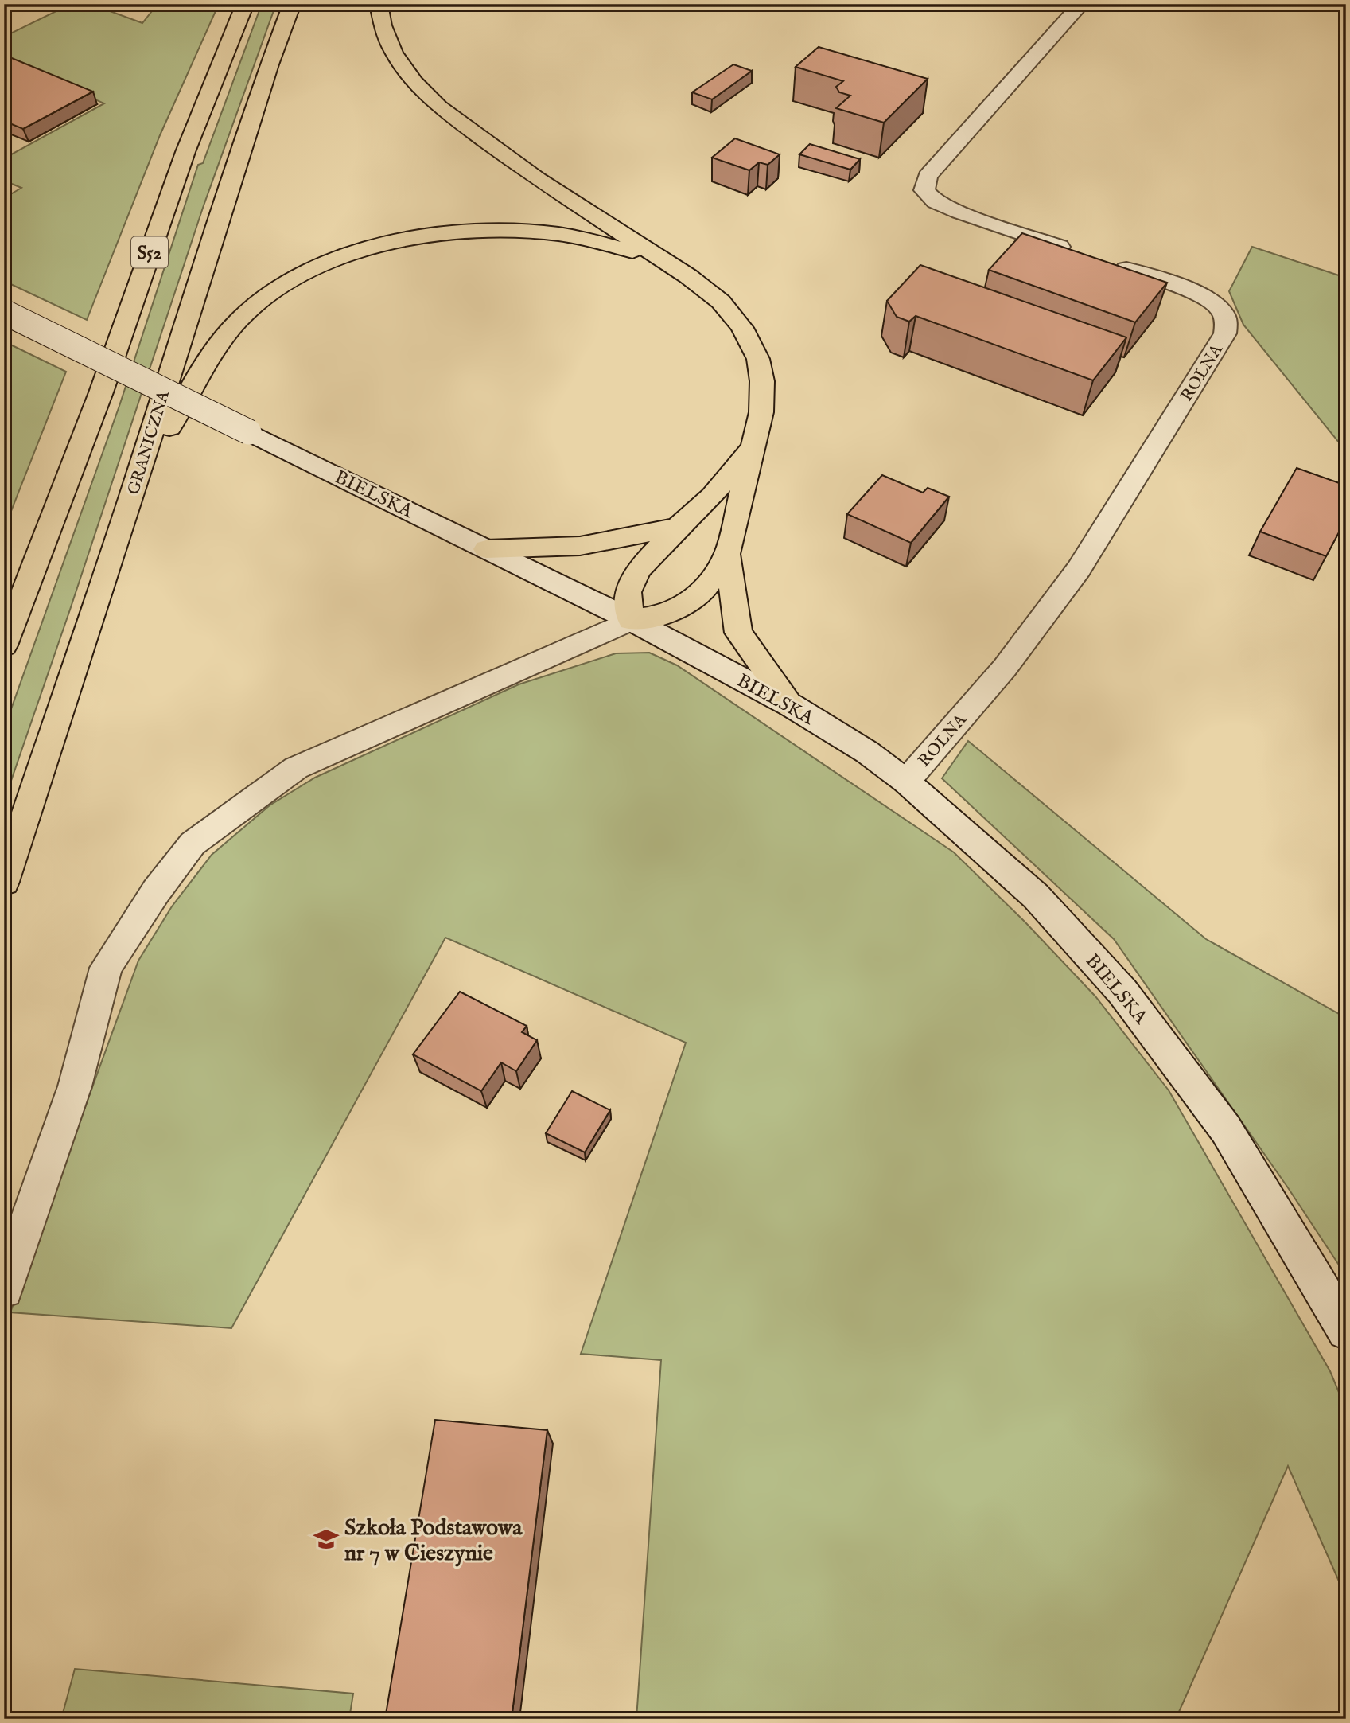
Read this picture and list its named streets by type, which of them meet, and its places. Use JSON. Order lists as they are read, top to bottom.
{
  "streets": {
    "highway": ["S52", "GRANICZNA"],
    "street": ["ROLNA", "BIELSKA"]
  },
  "crossings": [
    ["ROLNA", "BIELSKA"]
  ],
  "places": {
    "school or university": ["Szkoła Podstawowa nr 7 w Cieszynie"]
  }
}
